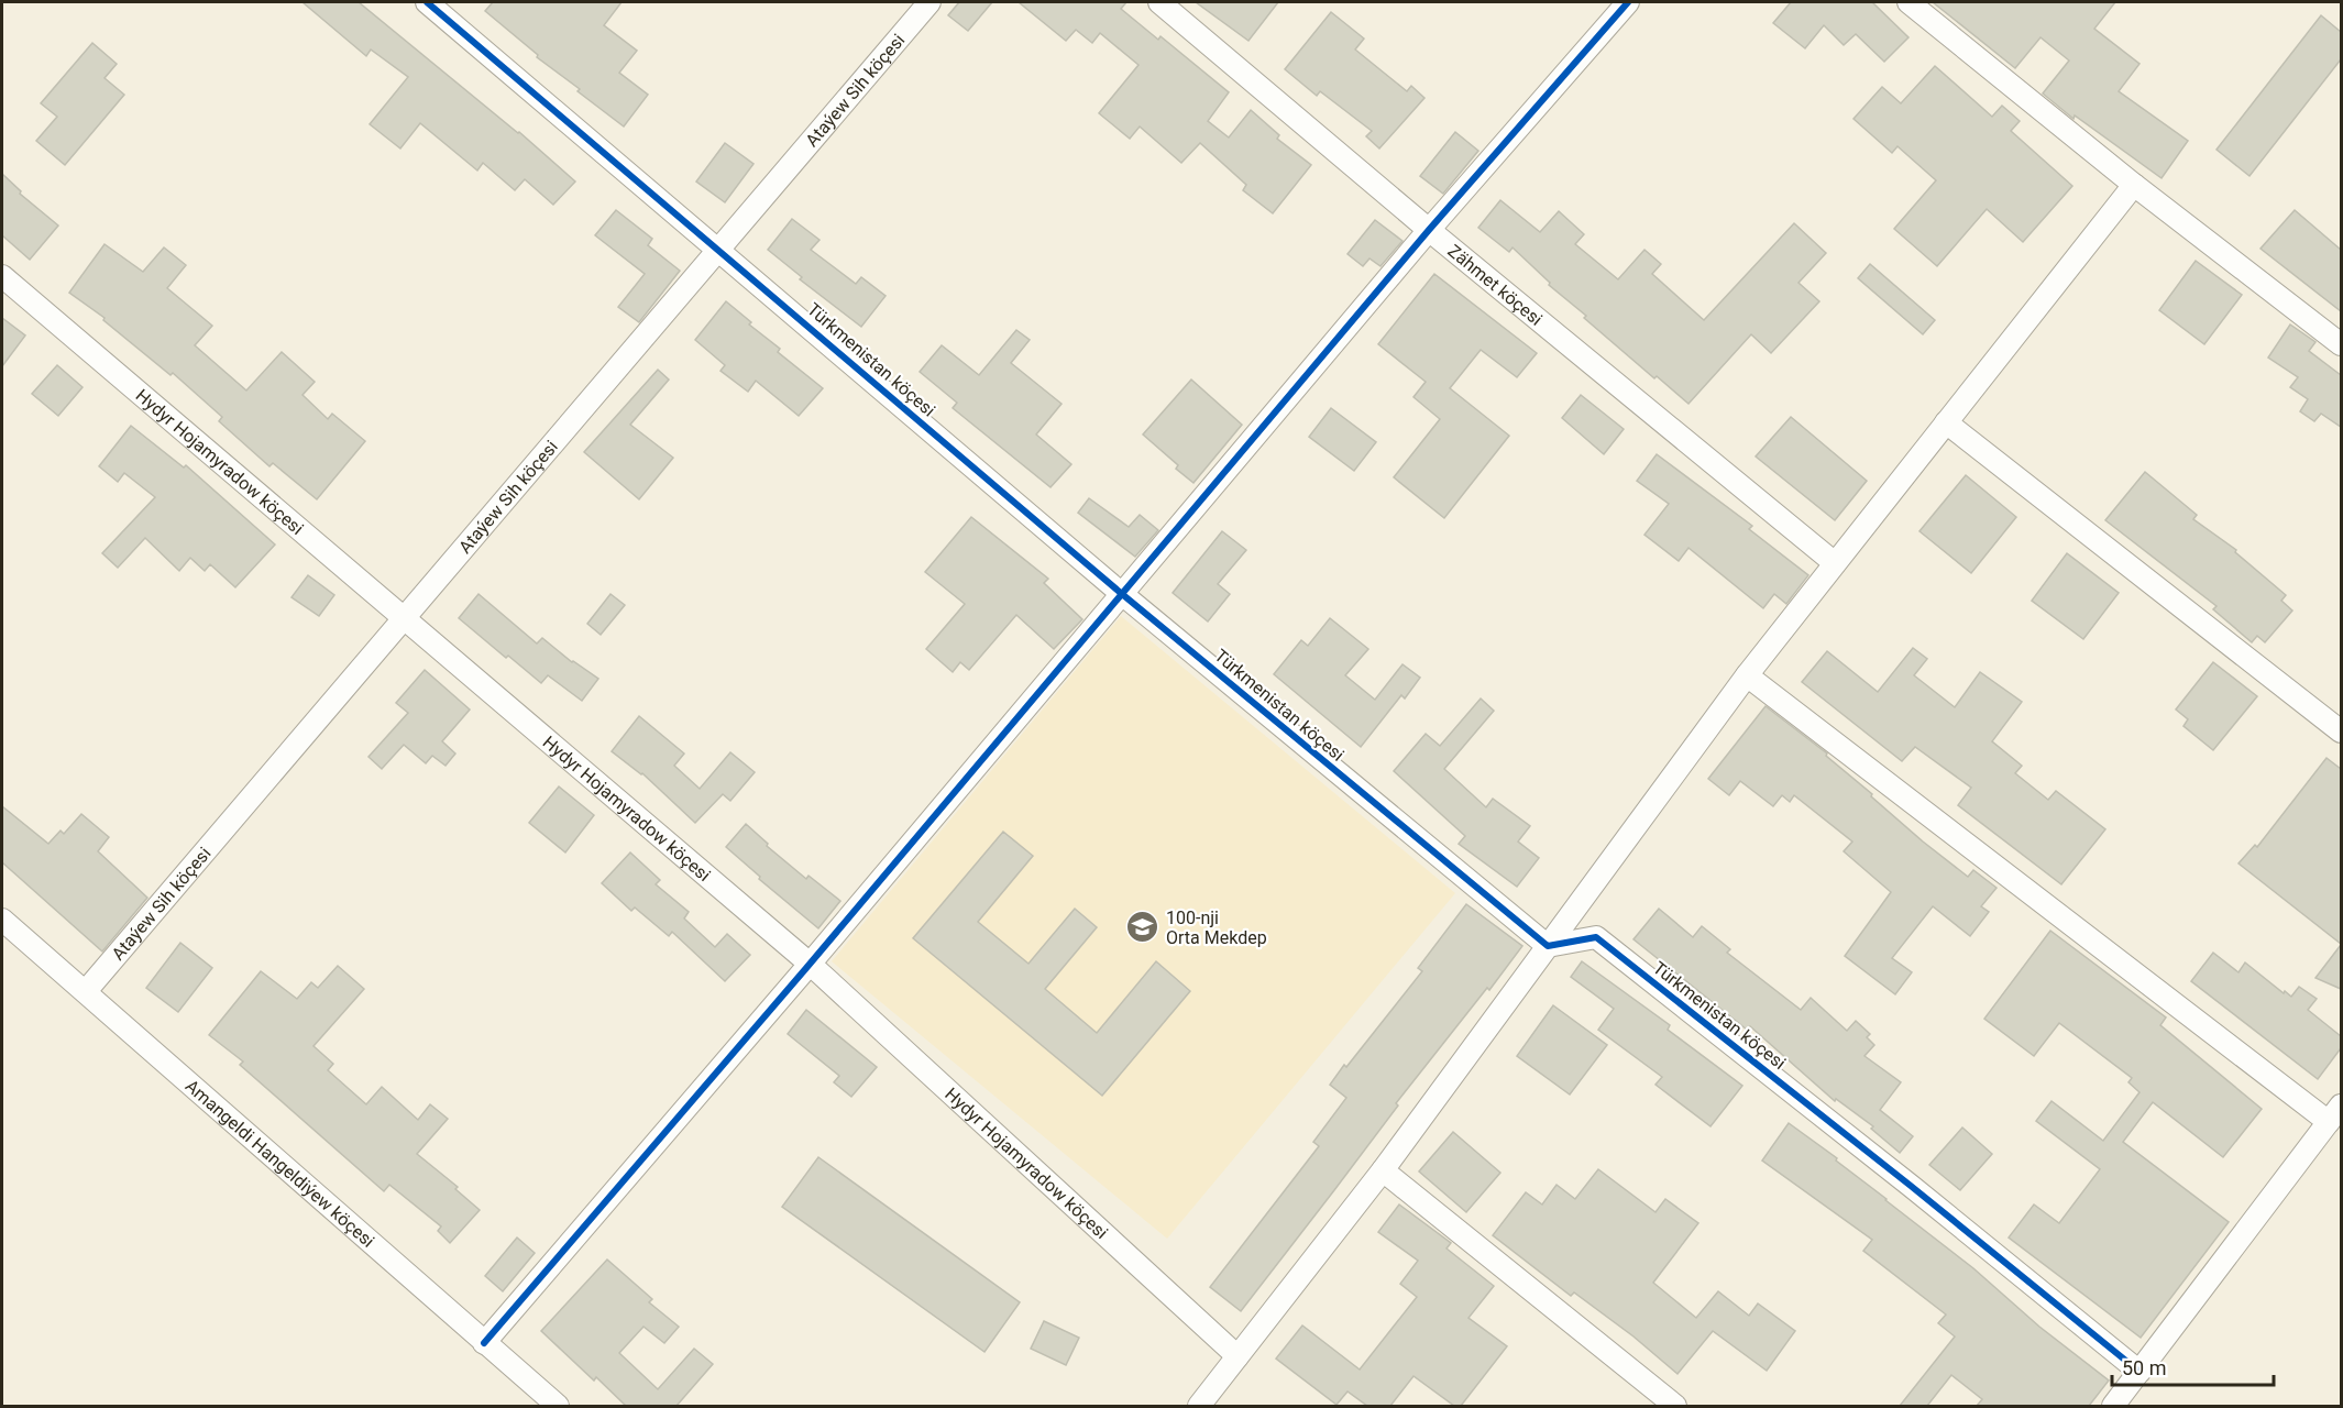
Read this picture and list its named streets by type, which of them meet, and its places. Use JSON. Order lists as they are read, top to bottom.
{
  "streets": {
    "street": [
      "Ataýew Sih köçesi",
      "Zähmet köçesi",
      "Türkmenistan köçesi",
      "Hydyr Hojamyradow köçesi",
      "Amangeldi Hangeldiýew köçesi"
    ]
  },
  "crossings": [
    ["Ataýew Sih köçesi", "Türkmenistan köçesi"],
    ["Ataýew Sih köçesi", "Hydyr Hojamyradow köçesi"],
    ["Ataýew Sih köçesi", "Amangeldi Hangeldiýew köçesi"]
  ],
  "places": {
    "school or university": ["100-nji Orta Mekdep"]
  },
  "scale_bar": "50 m"
}
